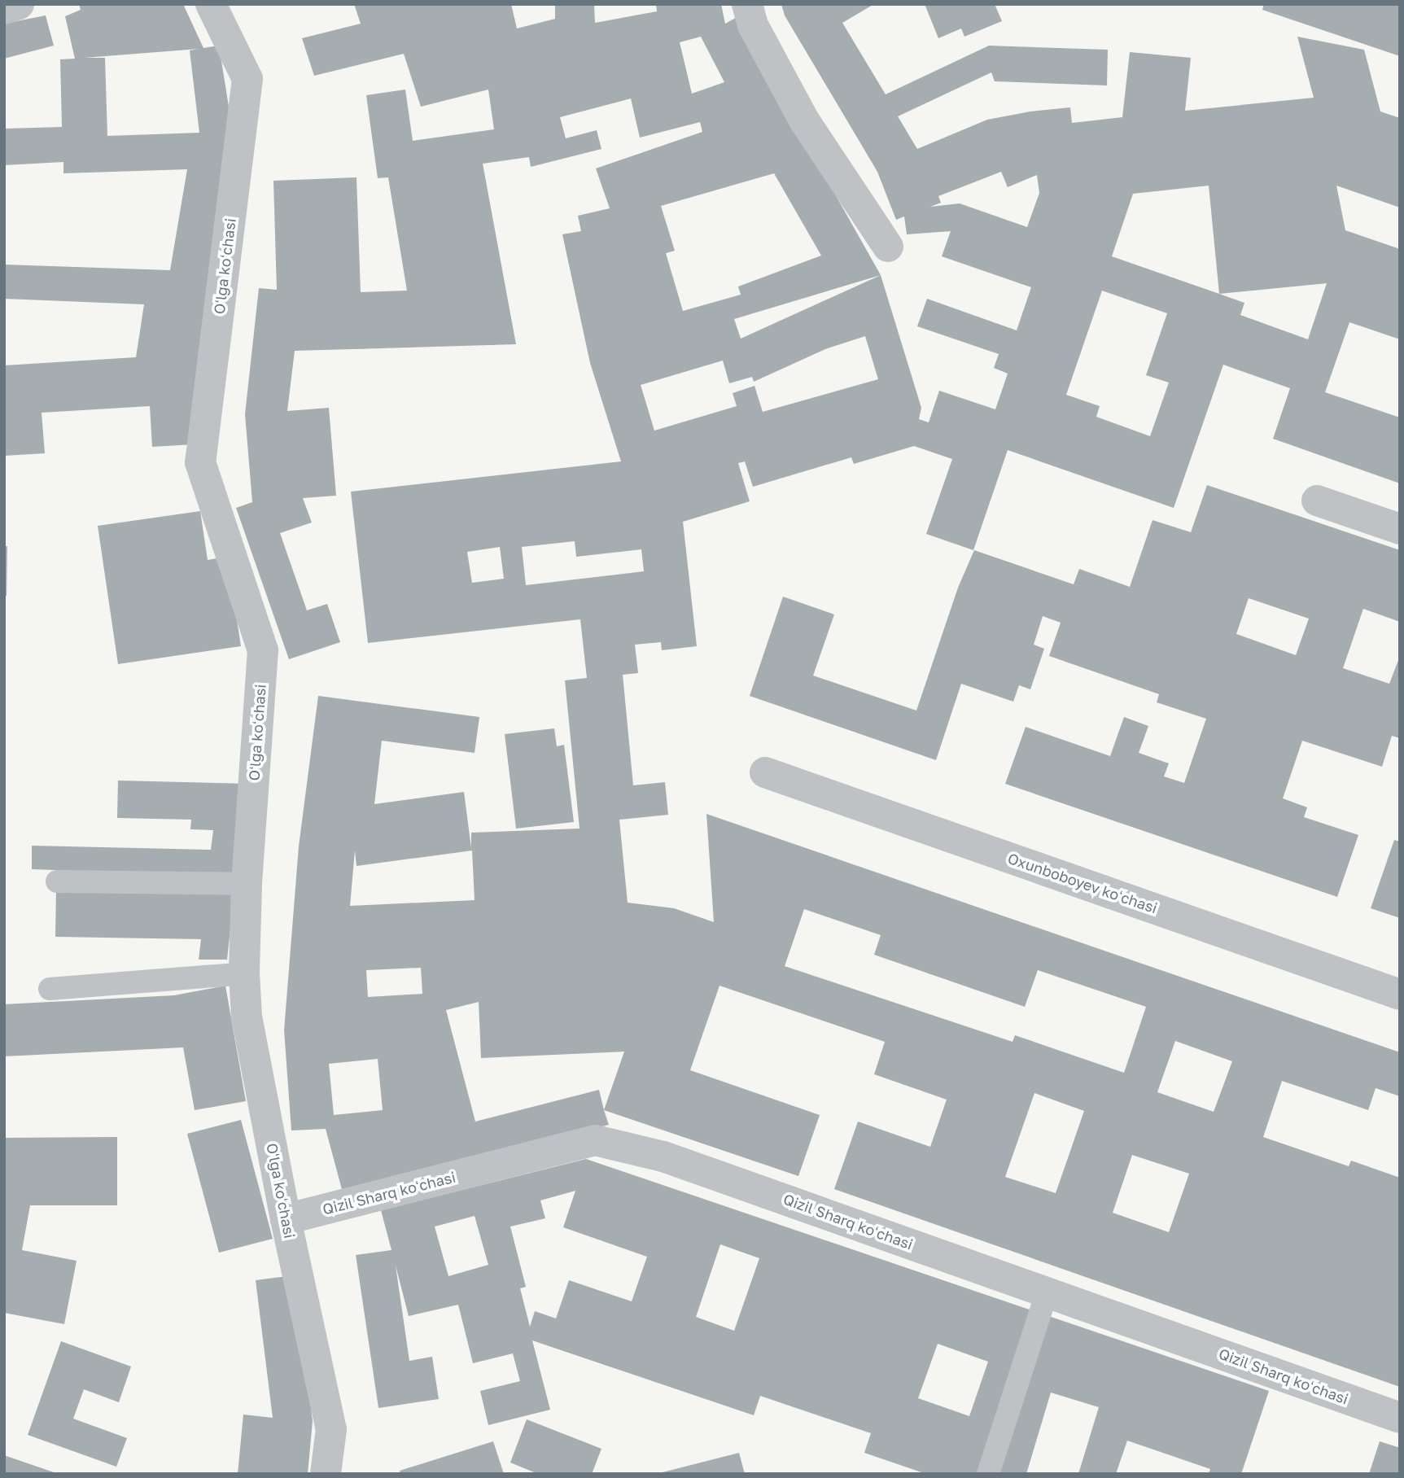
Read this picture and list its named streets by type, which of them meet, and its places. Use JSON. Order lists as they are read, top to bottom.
{
  "streets": {
    "street": ["Oʻlga koʻchasi", "Oxunboboyev koʻchasi", "Qizil Sharq koʻchasi"]
  },
  "crossings": [
    ["Oʻlga koʻchasi", "Qizil Sharq koʻchasi"]
  ]
}
